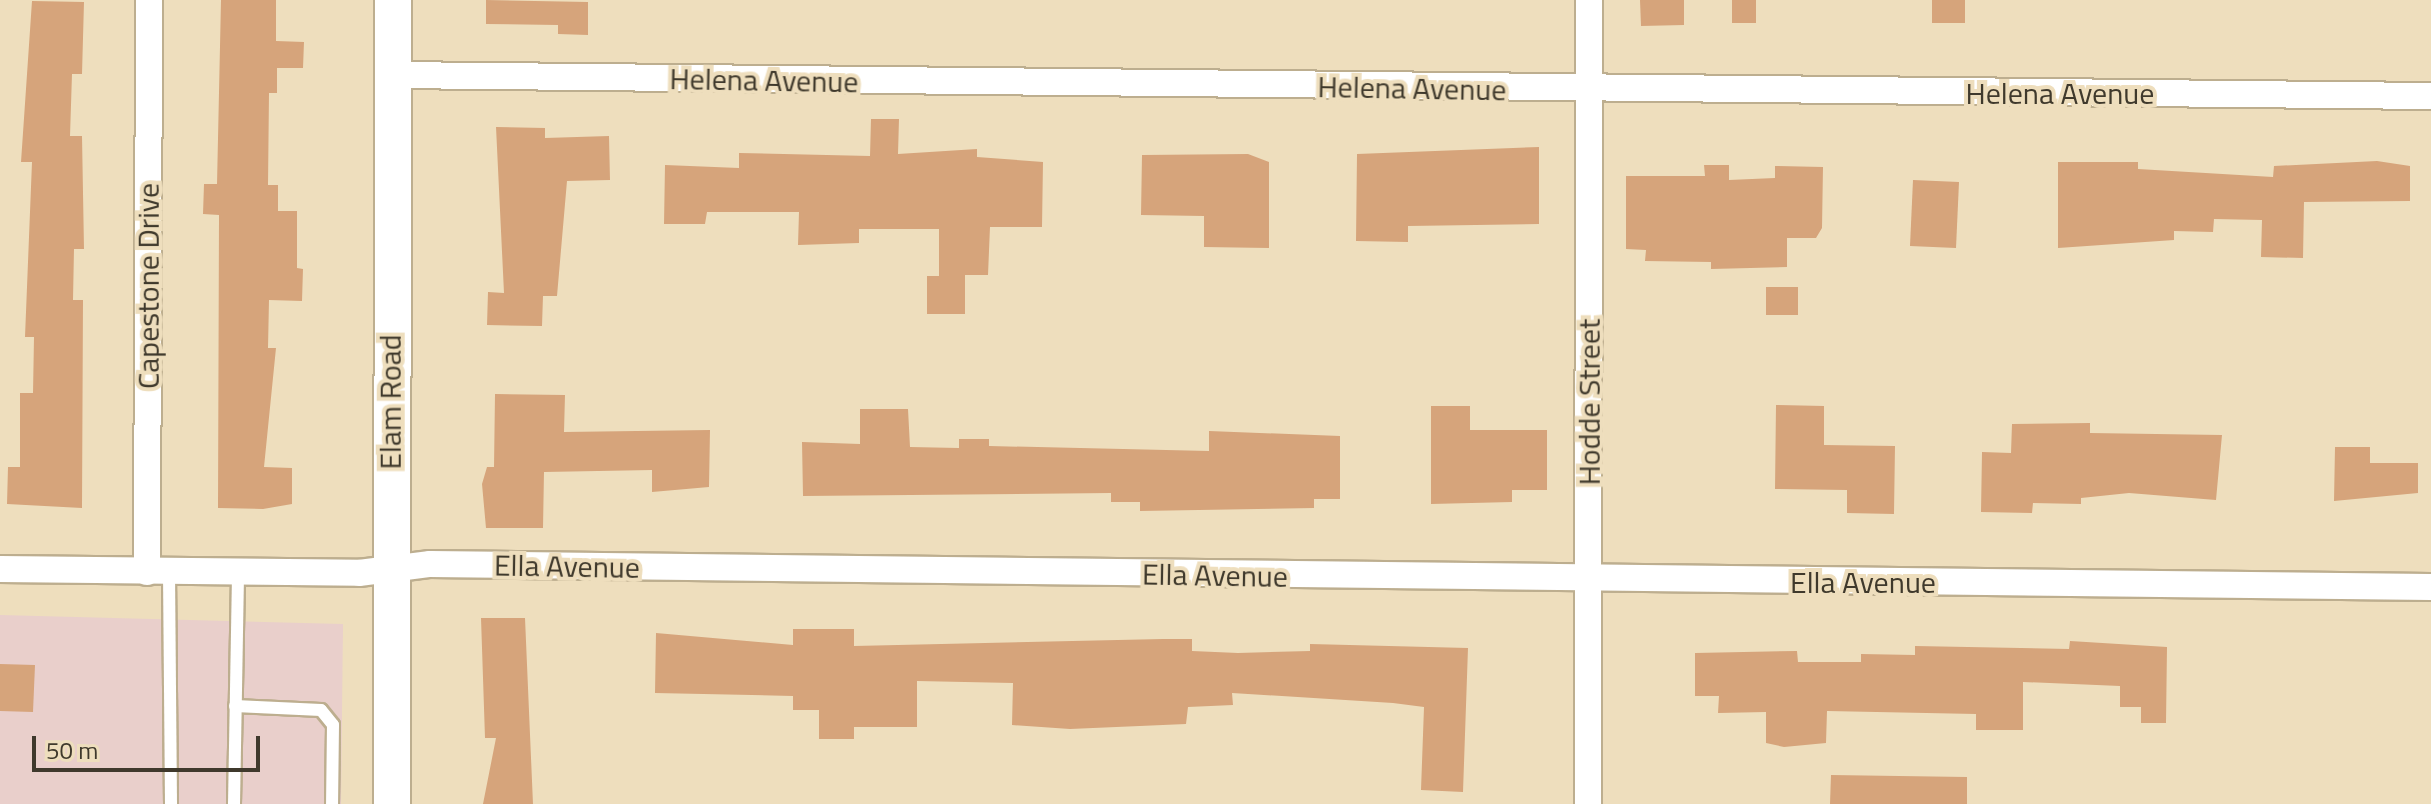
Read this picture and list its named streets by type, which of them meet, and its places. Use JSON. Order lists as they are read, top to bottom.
{
  "streets": {
    "street": [
      "Helena Avenue",
      "Capestone Drive",
      "Elam Road",
      "Hodde Street",
      "Ella Avenue"
    ]
  },
  "crossings": [
    ["Helena Avenue", "Elam Road"],
    ["Helena Avenue", "Hodde Street"],
    ["Capestone Drive", "Ella Avenue"],
    ["Elam Road", "Ella Avenue"],
    ["Hodde Street", "Ella Avenue"]
  ],
  "scale_bar": "50 m"
}
